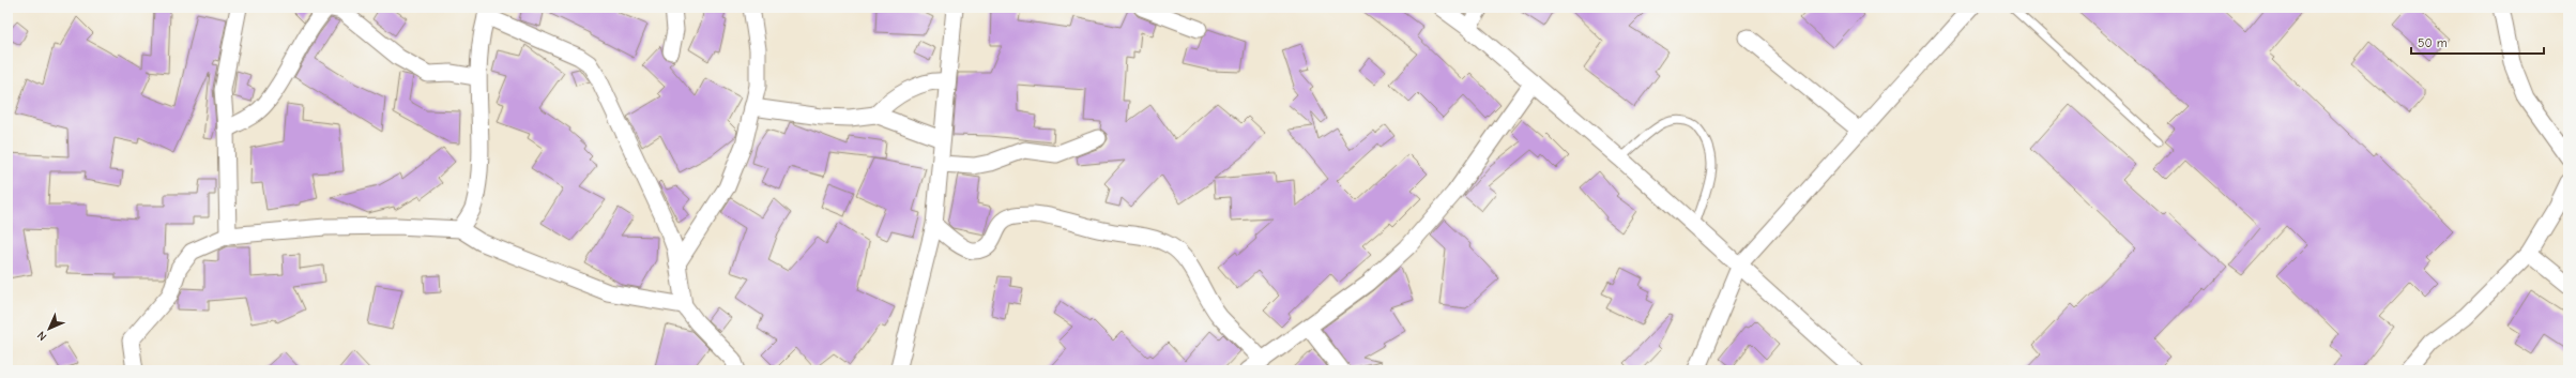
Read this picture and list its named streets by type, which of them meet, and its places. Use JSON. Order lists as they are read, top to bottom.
{
  "scale_bar": "50 m",
  "north": "bottom left"
}
